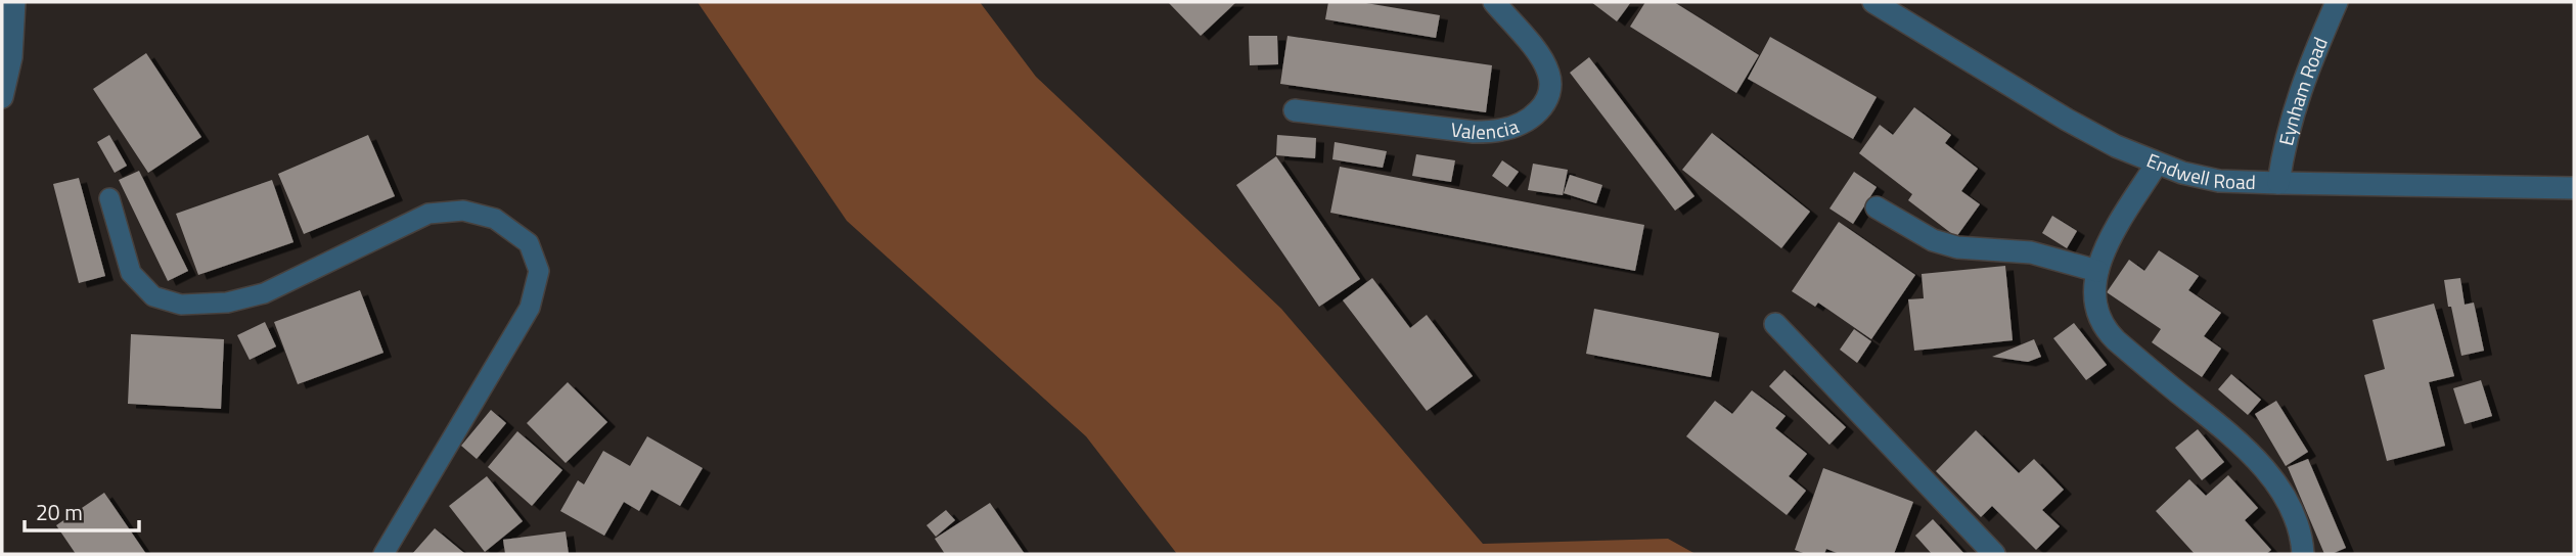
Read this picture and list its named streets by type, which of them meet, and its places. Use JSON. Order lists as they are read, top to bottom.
{
  "streets": {
    "street": ["Eynham Road", "Valencia", "Endwell Road"]
  },
  "crossings": [
    ["Eynham Road", "Endwell Road"]
  ],
  "scale_bar": "20 m"
}
